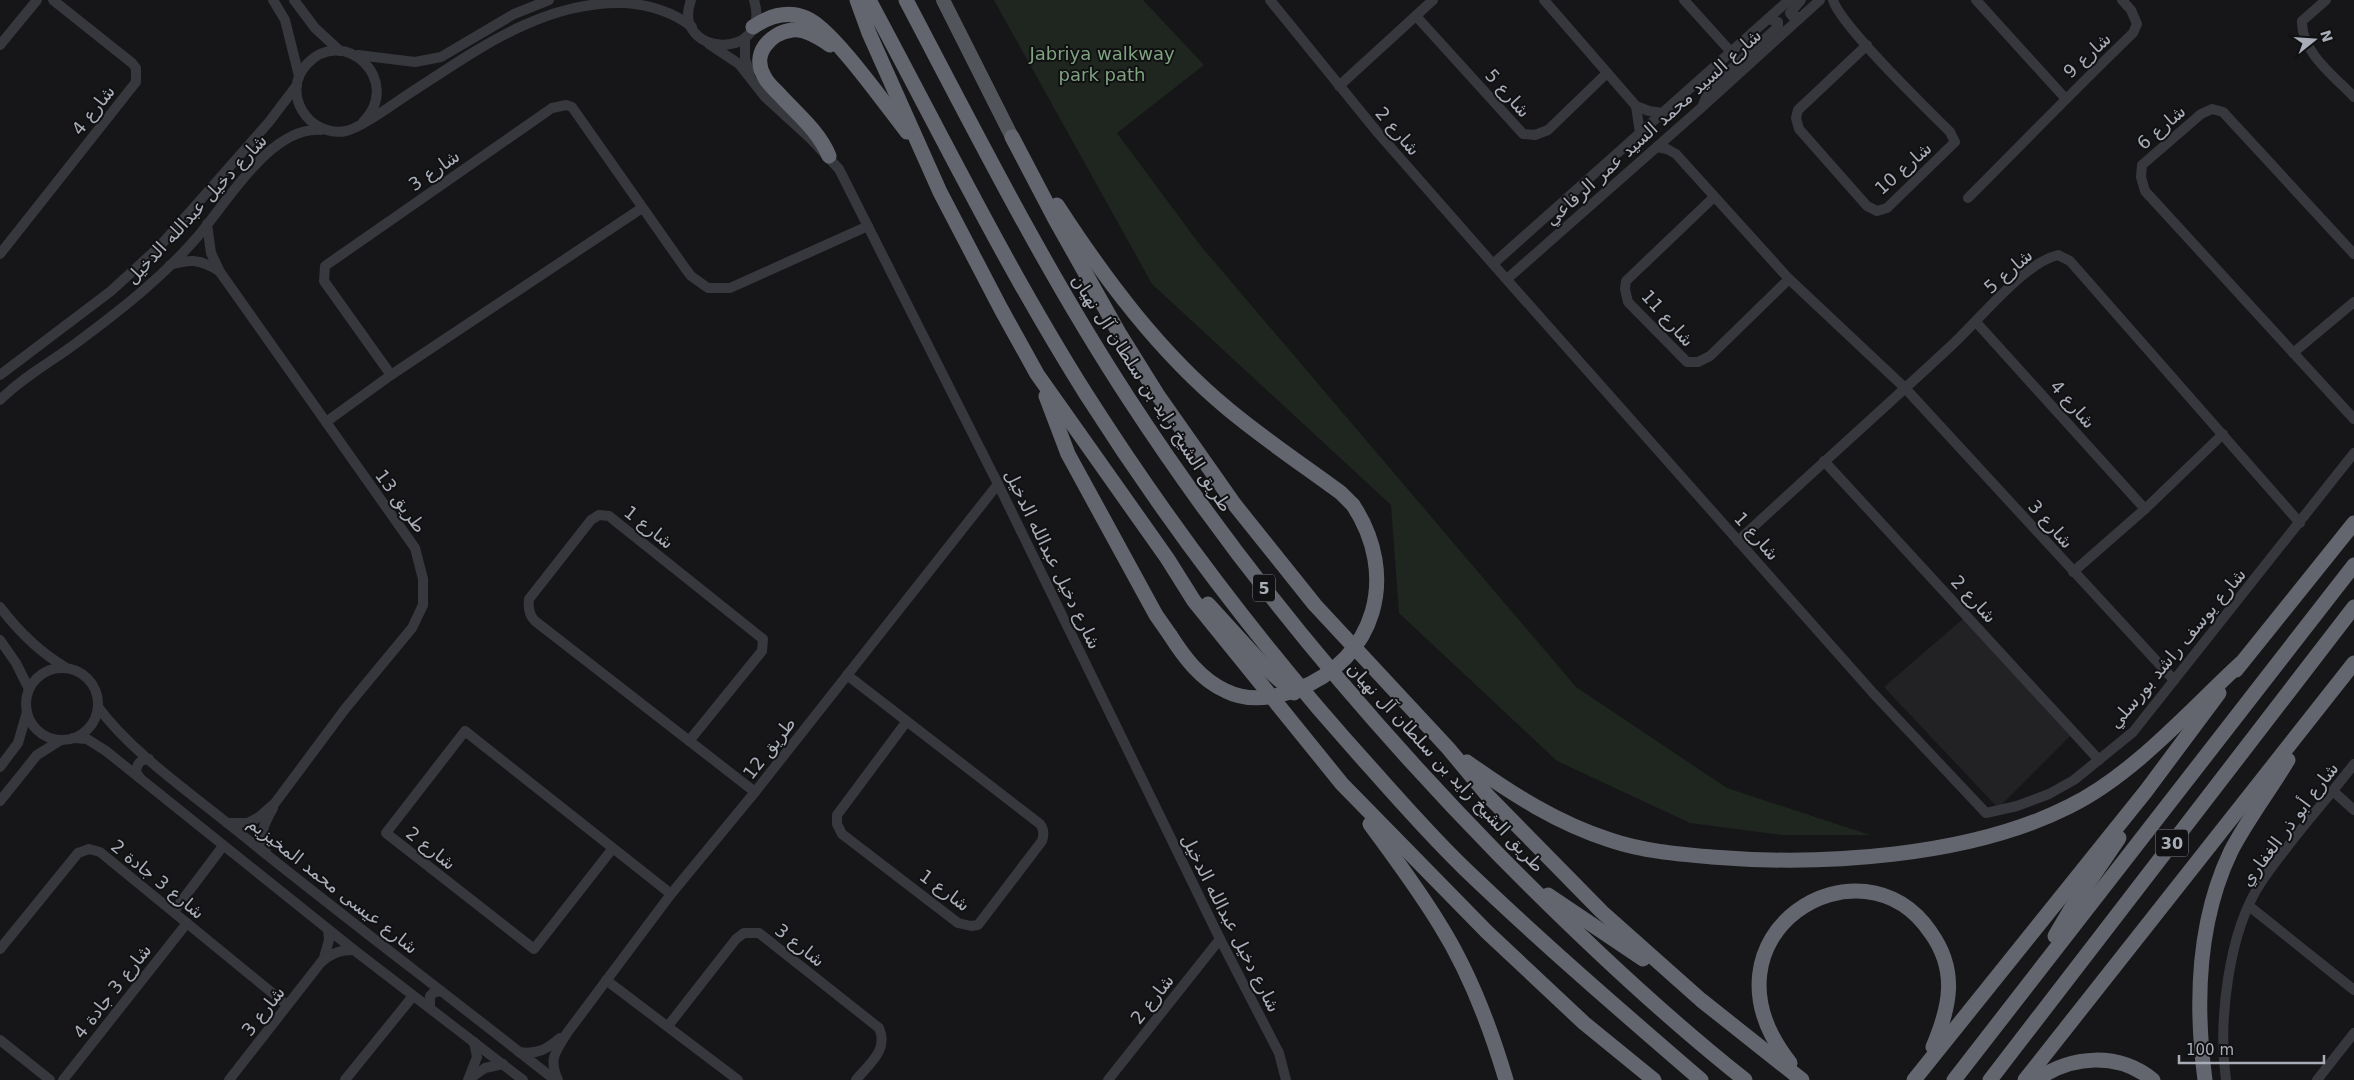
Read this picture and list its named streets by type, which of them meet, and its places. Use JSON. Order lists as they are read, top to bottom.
{
  "streets": {
    "highway": ["طريق الشيخ زايد بن سلطان آل نهيان", "5", "30"],
    "street": [
      "شارع 9",
      "شارع 5",
      "شارع 4",
      "شارع السيد محمد السيد عمر الرفاعي",
      "شارع 6",
      "شارع 2",
      "شارع 10",
      "شارع 3",
      "شارع دخيل عبدالله الدخيل",
      "شارع 11",
      "طريق 13",
      "شارع 1",
      "شارع يوسف راشد بورسلي",
      "طريق 12",
      "شارع أبو ذر الغفاري",
      "شارع 3 جادة 2",
      "شارع عيسى محمد المخيزيم",
      "شارع 3 جادة 4"
    ]
  },
  "crossings": [
    ["شارع 5", "شارع 4"],
    ["شارع 5", "شارع 2"],
    ["شارع 5", "شارع 3"],
    ["شارع 5", "شارع 1"],
    ["شارع 5", "شارع يوسف راشد بورسلي"],
    ["شارع السيد محمد السيد عمر الرفاعي", "شارع 2"],
    ["شارع السيد محمد السيد عمر الرفاعي", "شارع 10"],
    ["شارع السيد محمد السيد عمر الرفاعي", "شارع 1"],
    ["شارع 2", "شارع دخيل عبدالله الدخيل"],
    ["شارع 2", "شارع 1"],
    ["شارع 2", "شارع يوسف راشد بورسلي"],
    ["شارع 2", "طريق 12"],
    ["شارع 3", "شارع دخيل عبدالله الدخيل"],
    ["شارع 3", "شارع يوسف راشد بورسلي"],
    ["شارع 3", "شارع 3 جادة 2"],
    ["شارع 3", "شارع عيسى محمد المخيزيم"],
    ["شارع دخيل عبدالله الدخيل", "طريق 13"],
    ["شارع دخيل عبدالله الدخيل", "طريق 12"],
    ["طريق 13", "شارع عيسى محمد المخيزيم"],
    ["شارع 1", "شارع يوسف راشد بورسلي"],
    ["شارع 1", "طريق 12"],
    ["طريق 12", "شارع عيسى محمد المخيزيم"],
    ["شارع 3 جادة 2", "شارع 3 جادة 4"]
  ],
  "parks": ["Jabriya walkway park path"],
  "scale_bar": "100 m",
  "north": "right"
}
